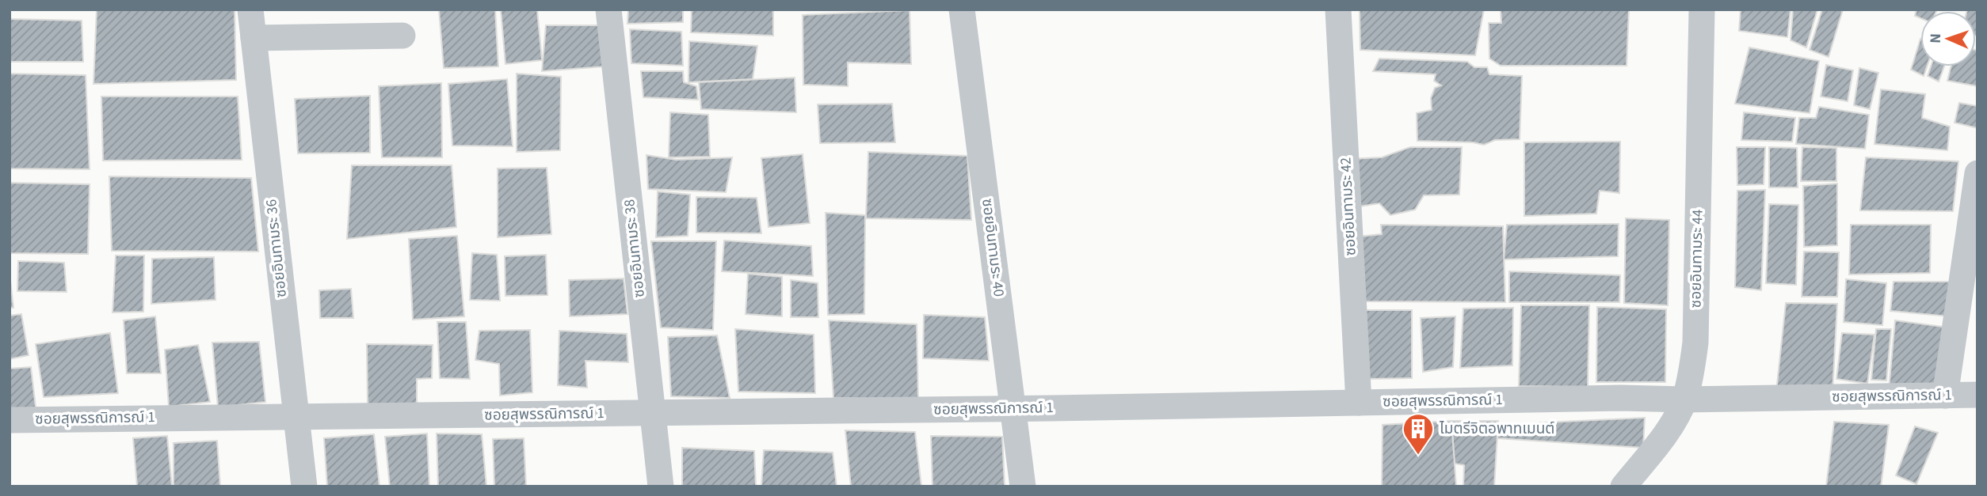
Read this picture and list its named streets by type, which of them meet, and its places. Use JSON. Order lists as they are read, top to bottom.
{
  "streets": {
    "street": [
      "ซอยอินทามระ 42",
      "ซอยอินทามระ 40",
      "ซอยอินทามระ 36",
      "ซอยอินทามระ 38",
      "ซอยอินทามระ 44",
      "ซอยสุพรรณิการณ์ 1"
    ]
  },
  "crossings": [
    ["ซอยอินทามระ 42", "ซอยสุพรรณิการณ์ 1"],
    ["ซอยอินทามระ 40", "ซอยสุพรรณิการณ์ 1"],
    ["ซอยอินทามระ 36", "ซอยสุพรรณิการณ์ 1"],
    ["ซอยอินทามระ 38", "ซอยสุพรรณิการณ์ 1"],
    ["ซอยอินทามระ 44", "ซอยสุพรรณิการณ์ 1"]
  ],
  "places": {
    "building": ["ไมตรีจิตอพาทเมนต์"]
  },
  "north": "left"
}
